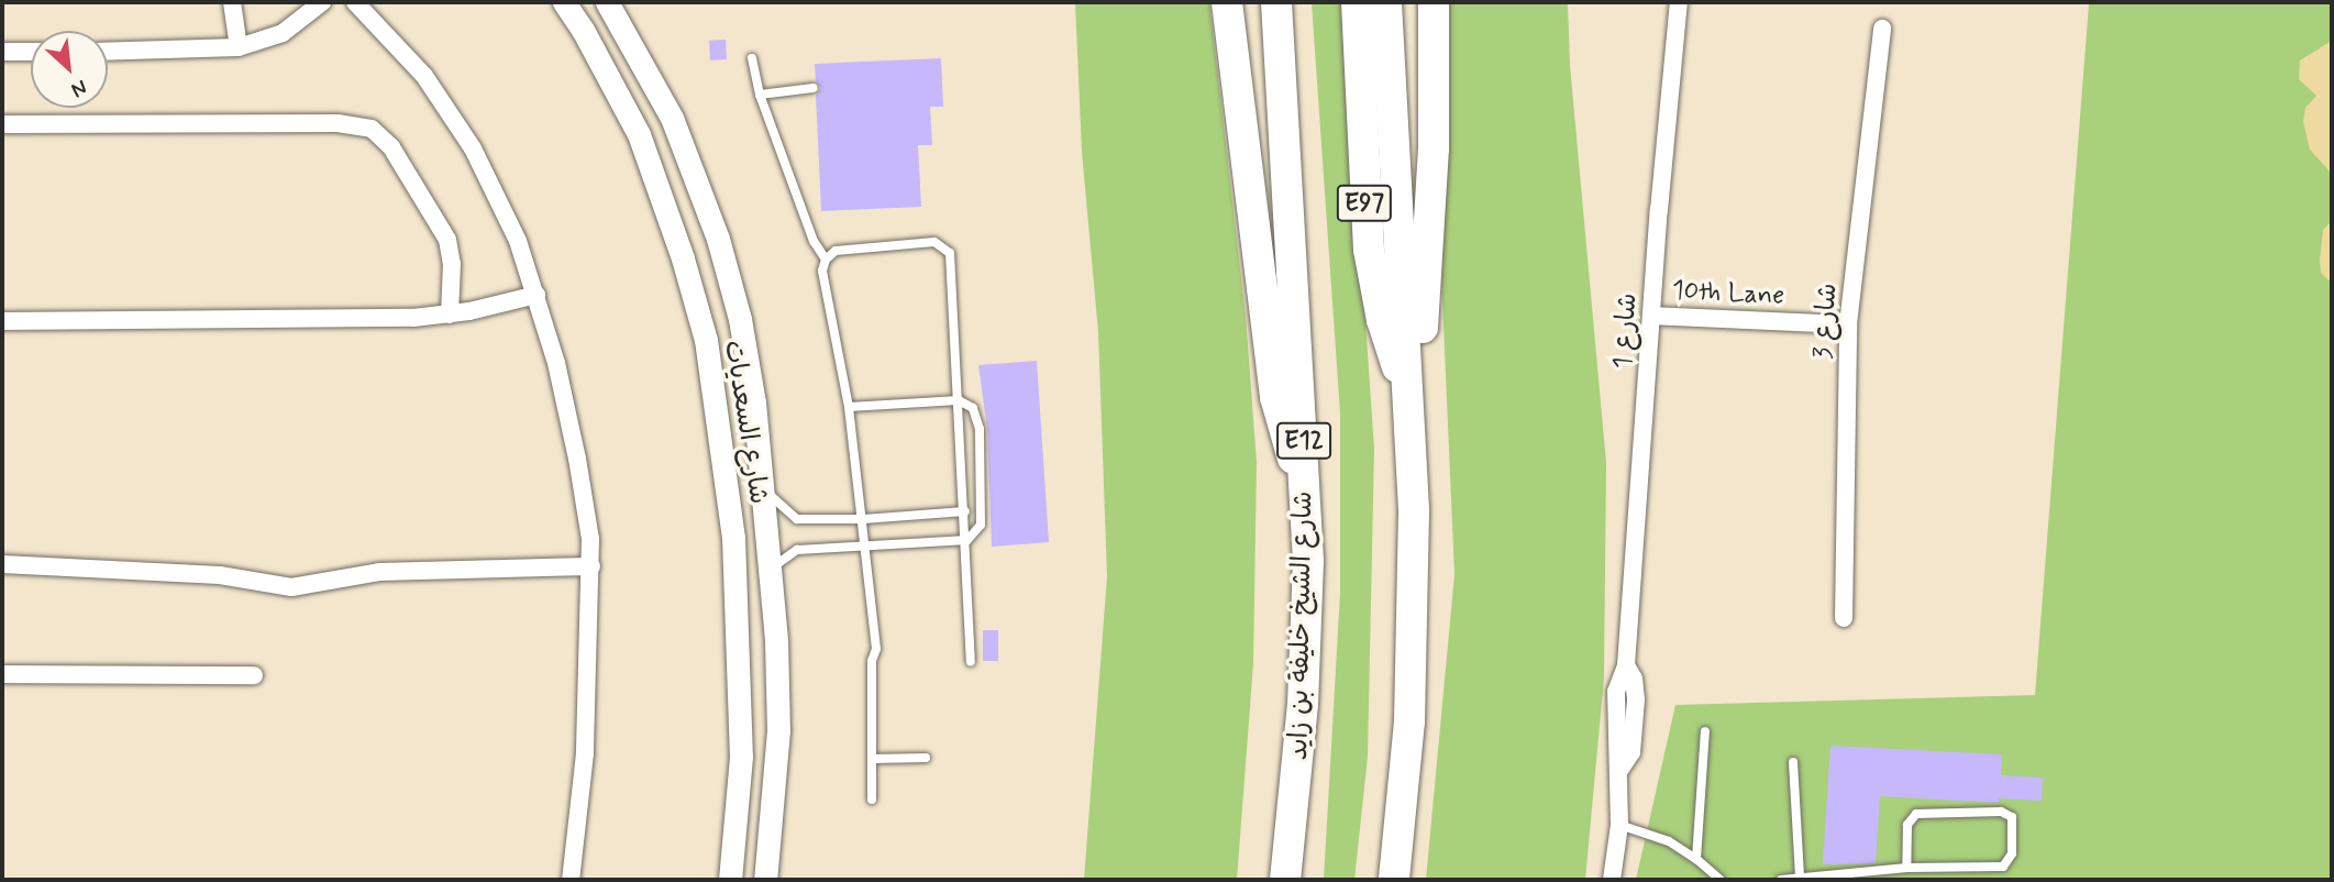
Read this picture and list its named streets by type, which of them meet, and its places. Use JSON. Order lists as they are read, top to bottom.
{
  "streets": {
    "highway": ["E97", "E12", "شارع الشيخ خليفة بن زايد"],
    "street": [
      "10th Lane",
      "شارع 3",
      "شارع 1",
      "شارع السعديات"
    ]
  },
  "crossings": [
    ["10th Lane", "شارع 3"],
    ["10th Lane", "شارع 1"]
  ],
  "north": "bottom right"
}
